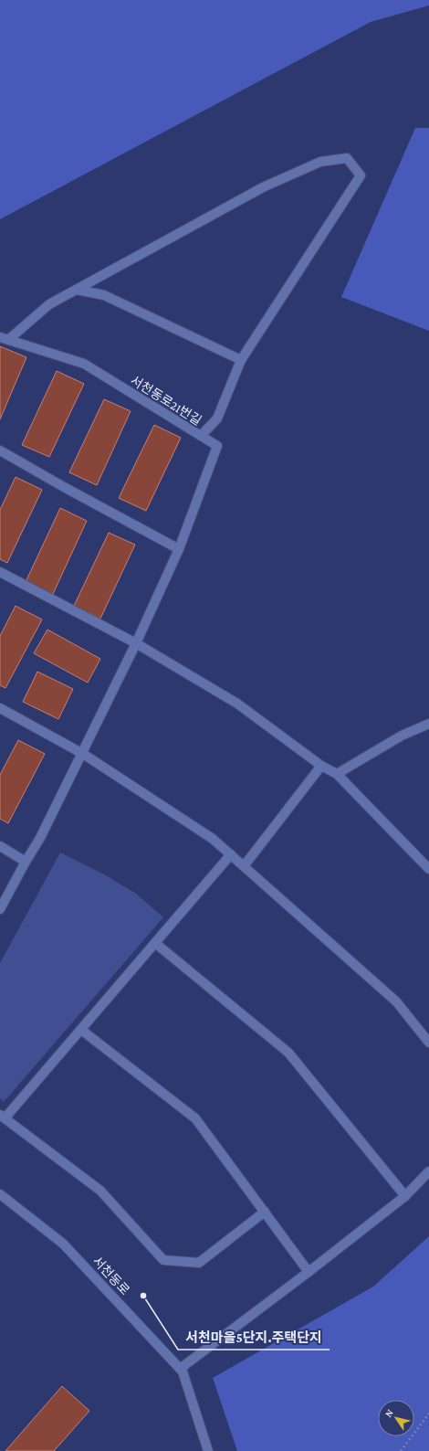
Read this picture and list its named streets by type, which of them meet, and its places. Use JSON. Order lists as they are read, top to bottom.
{
  "streets": {
    "street": ["서천동로21번길", "서천동로"]
  },
  "places": ["서천마을5단지.주택단지"],
  "north": "top left"
}
